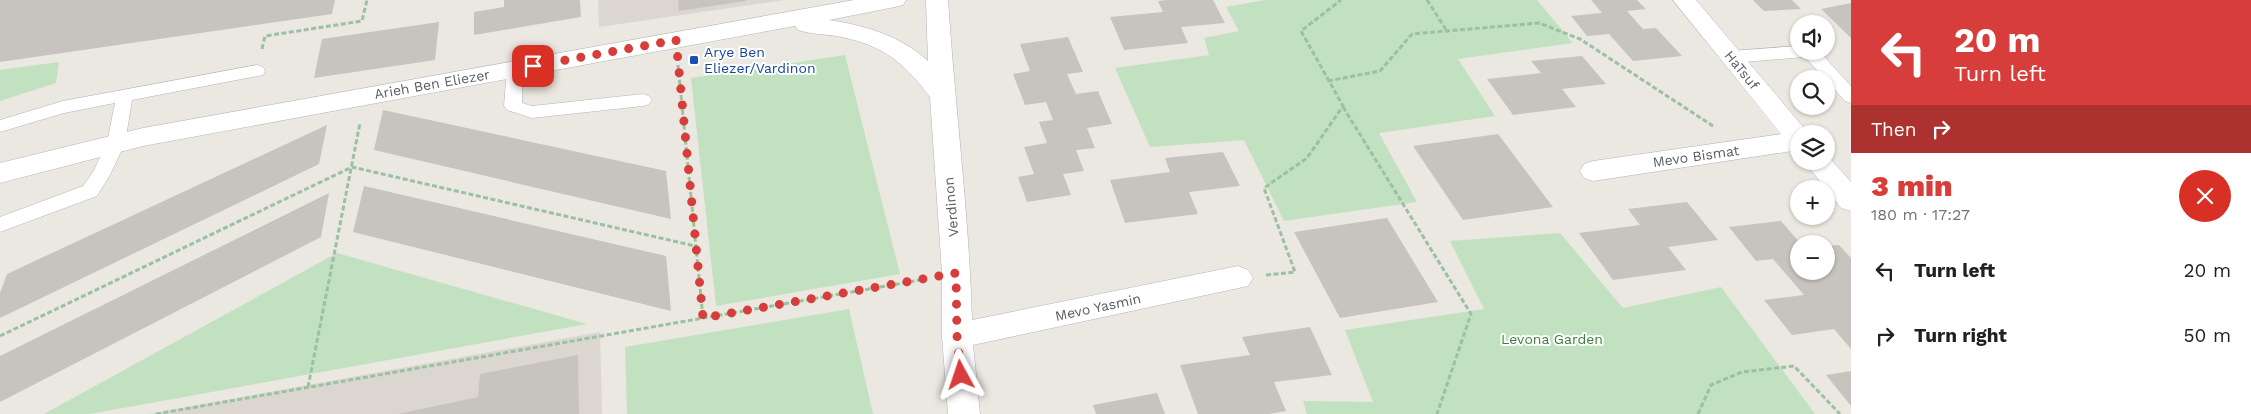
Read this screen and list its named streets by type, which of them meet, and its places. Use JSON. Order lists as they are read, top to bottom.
{
  "streets": {
    "street": [
      "HaTsuf",
      "Arieh Ben Eliezer",
      "Mevo Bismat",
      "Verdinon",
      "Mevo Yasmin"
    ]
  },
  "crossings": [
    ["Verdinon", "Mevo Yasmin"]
  ],
  "parks": ["Levona Garden"],
  "places": {
    "transit": ["Arye Ben Eliezer/Vardinon"]
  },
  "page": {
    "turn": ["20 m", "Turn left"],
    "map_buttons": ["+", "−"],
    "then": "Then",
    "heading": ["3 min", "180 m · 17:27"],
    "list": [
      {
        "name": "Turn left",
        "value": "20 m"
      },
      {
        "name": "Turn right",
        "value": "50 m"
      }
    ]
  }
}
